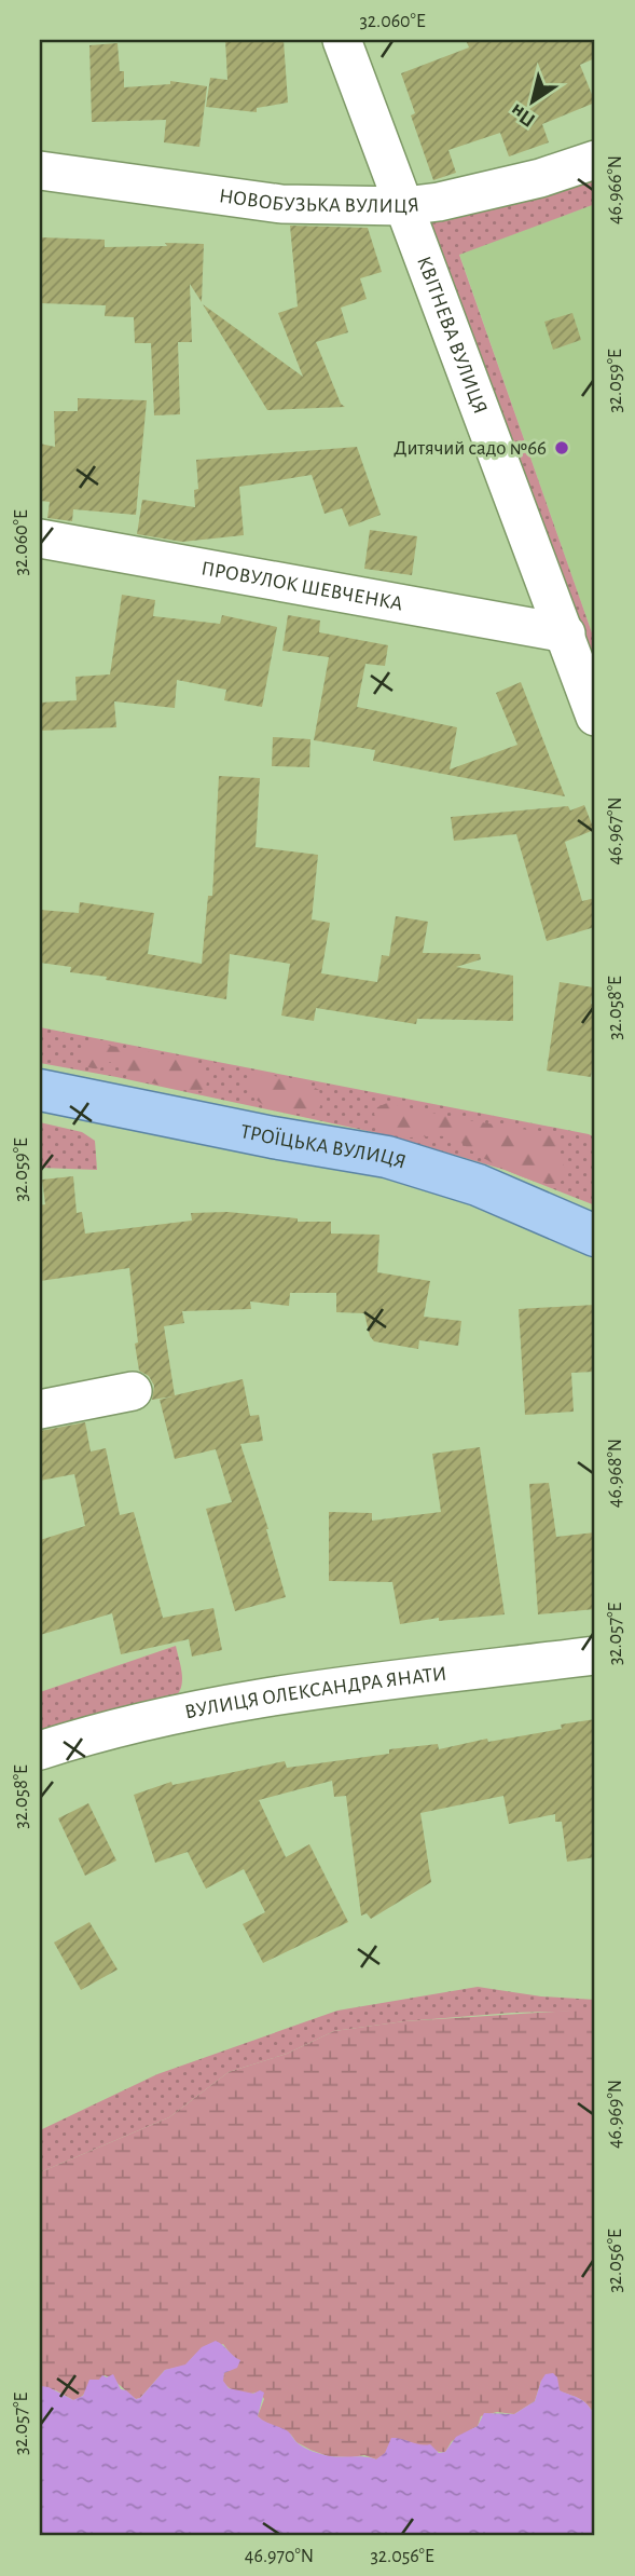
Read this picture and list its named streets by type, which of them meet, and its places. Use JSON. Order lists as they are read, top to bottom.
{
  "streets": {
    "main road": ["ТРОЇЦЬКА ВУЛИЦЯ"],
    "street": [
      "НОВОБУЗЬКА ВУЛИЦЯ",
      "КВІТНЕВА ВУЛИЦЯ",
      "ПРОВУЛОК ШЕВЧЕНКА",
      "ВУЛИЦЯ ОЛЕКСАНДРА ЯНАТИ"
    ]
  },
  "crossings": [
    ["НОВОБУЗЬКА ВУЛИЦЯ", "КВІТНЕВА ВУЛИЦЯ"],
    ["КВІТНЕВА ВУЛИЦЯ", "ПРОВУЛОК ШЕВЧЕНКА"]
  ],
  "places": ["Дитячий садо №66"],
  "north": "bottom left",
  "coordinates": [
    "32.060°E",
    "46.966°N",
    "32.059°E",
    "46.967°N",
    "32.058°E",
    "46.968°N",
    "32.057°E",
    "46.969°N",
    "32.056°E",
    "46.970°N"
  ]
}
